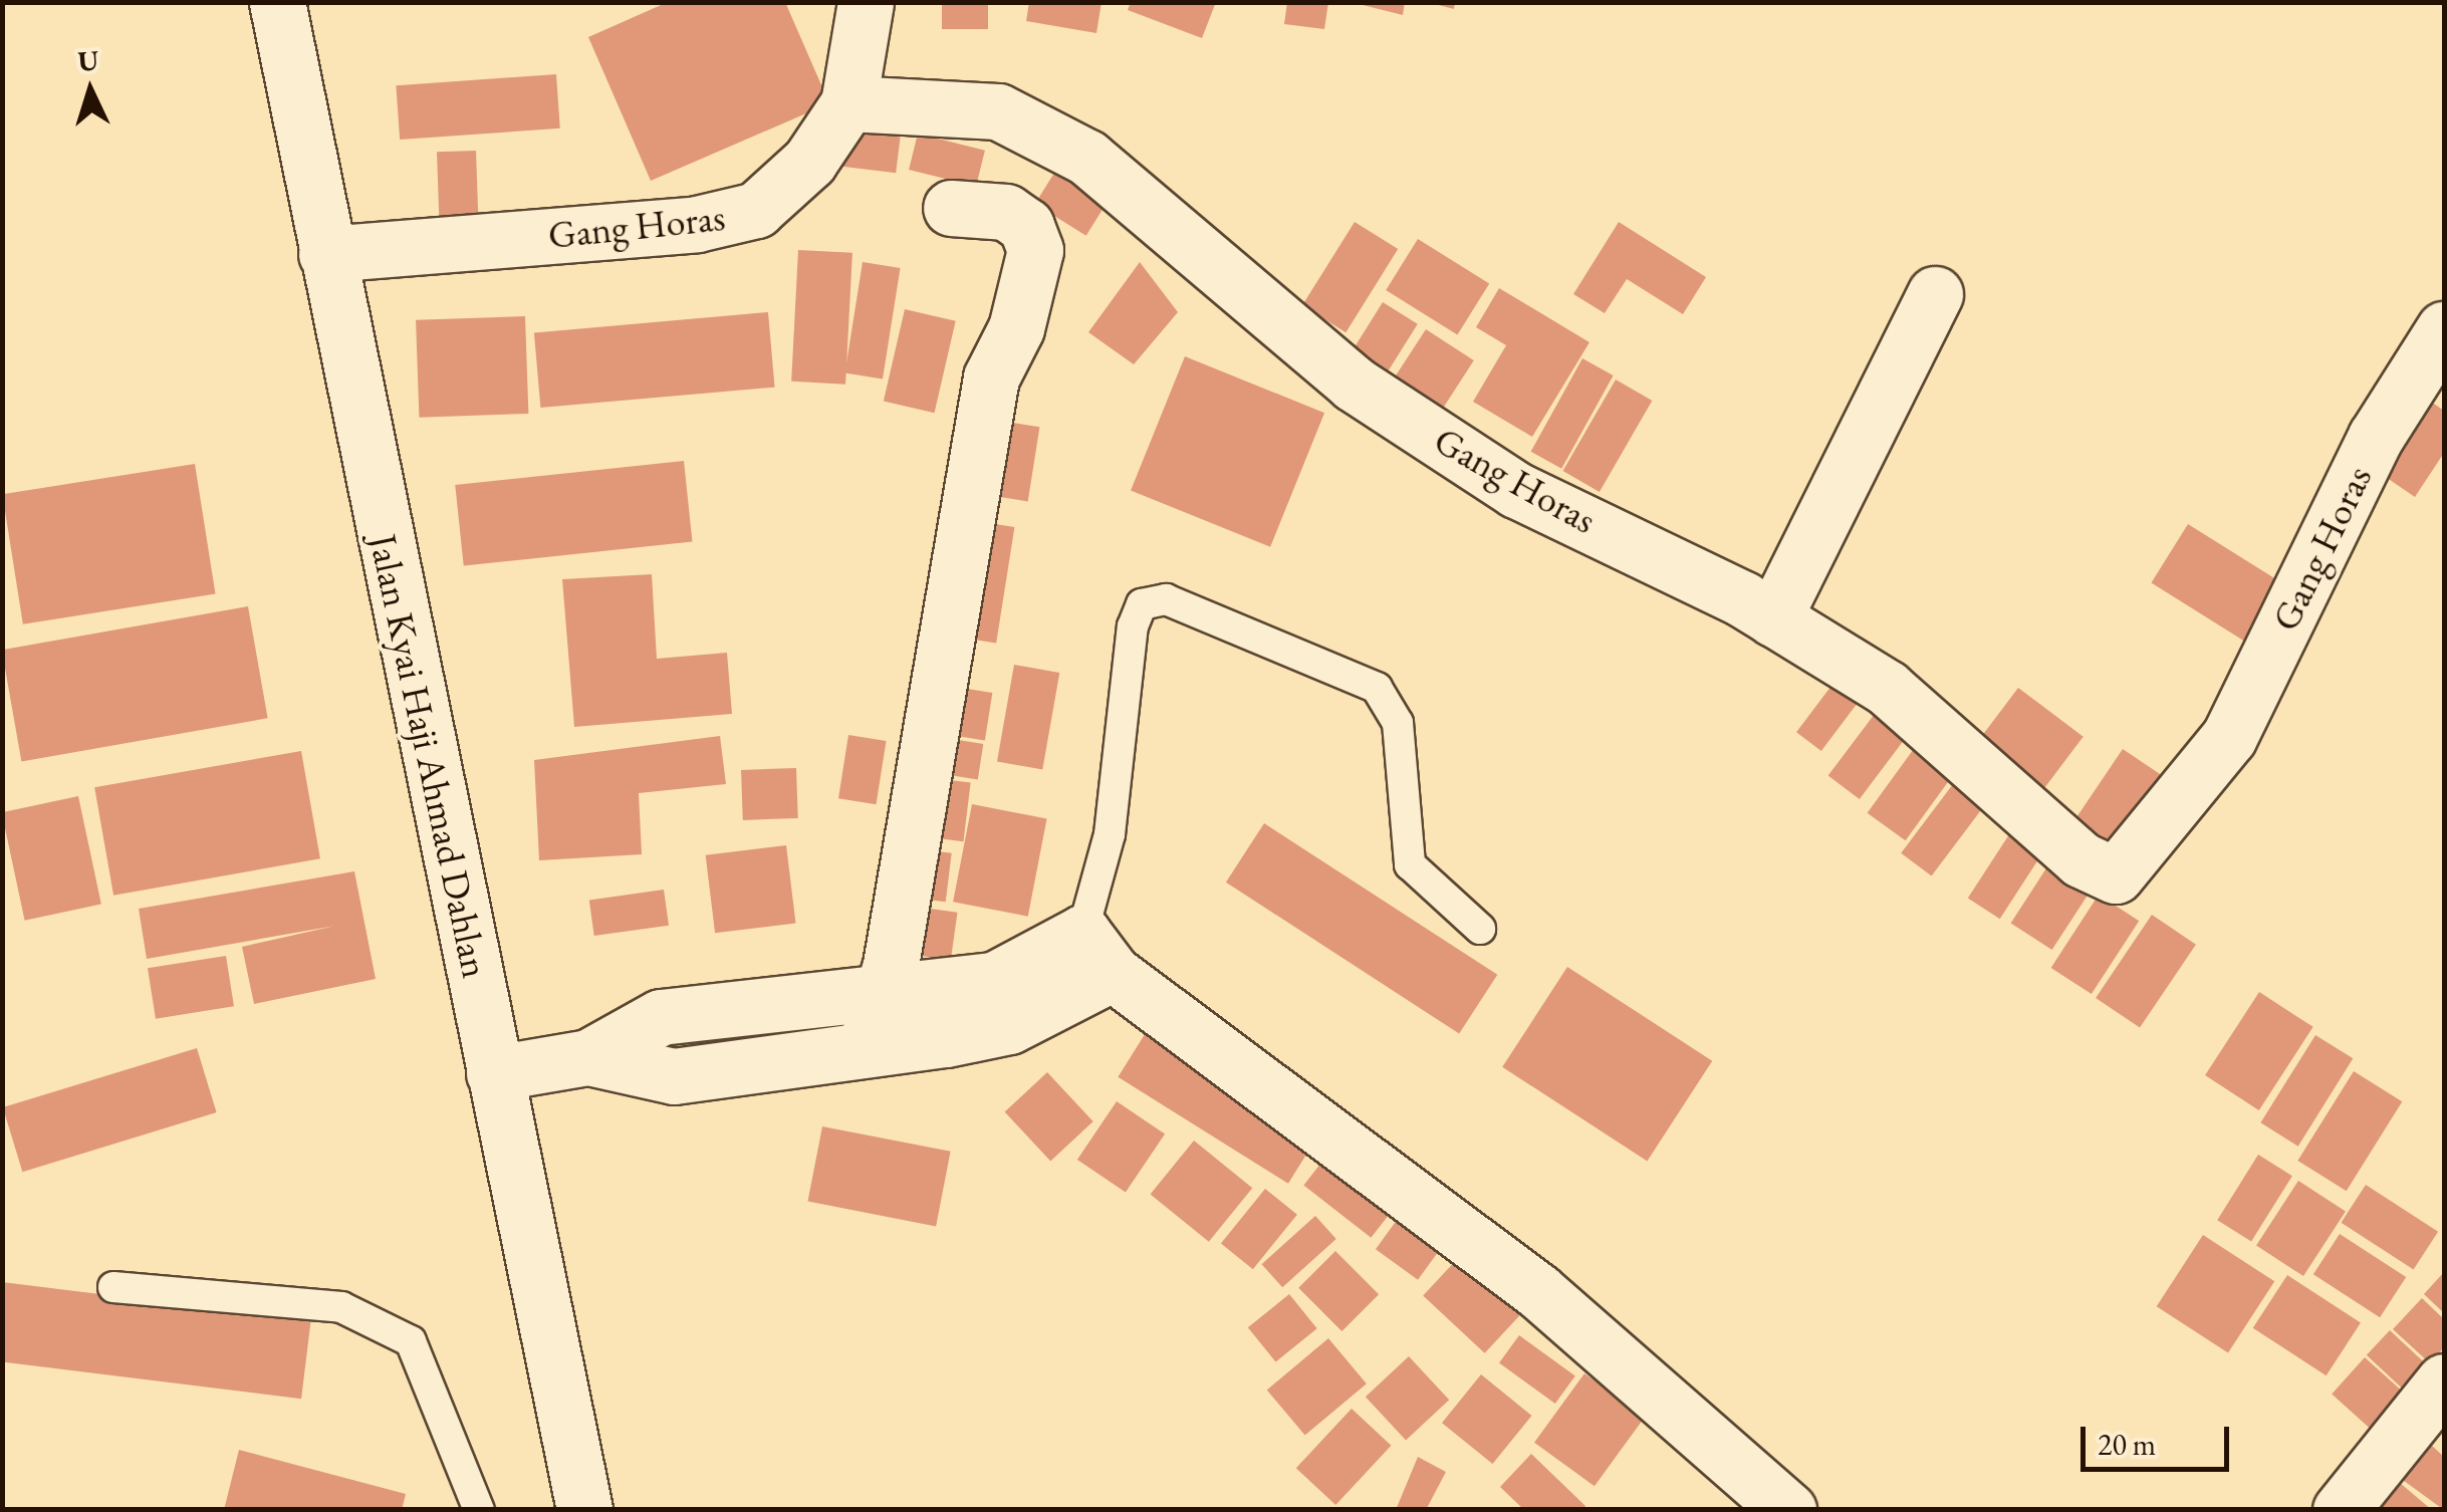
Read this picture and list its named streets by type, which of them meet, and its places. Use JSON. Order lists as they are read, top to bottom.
{
  "streets": {
    "street": ["Gang Horas", "Jalan Kyai Haji Ahmad Dahlan"]
  },
  "crossings": [
    ["Gang Horas", "Jalan Kyai Haji Ahmad Dahlan"]
  ],
  "scale_bar": "20 m",
  "north": "top"
}
